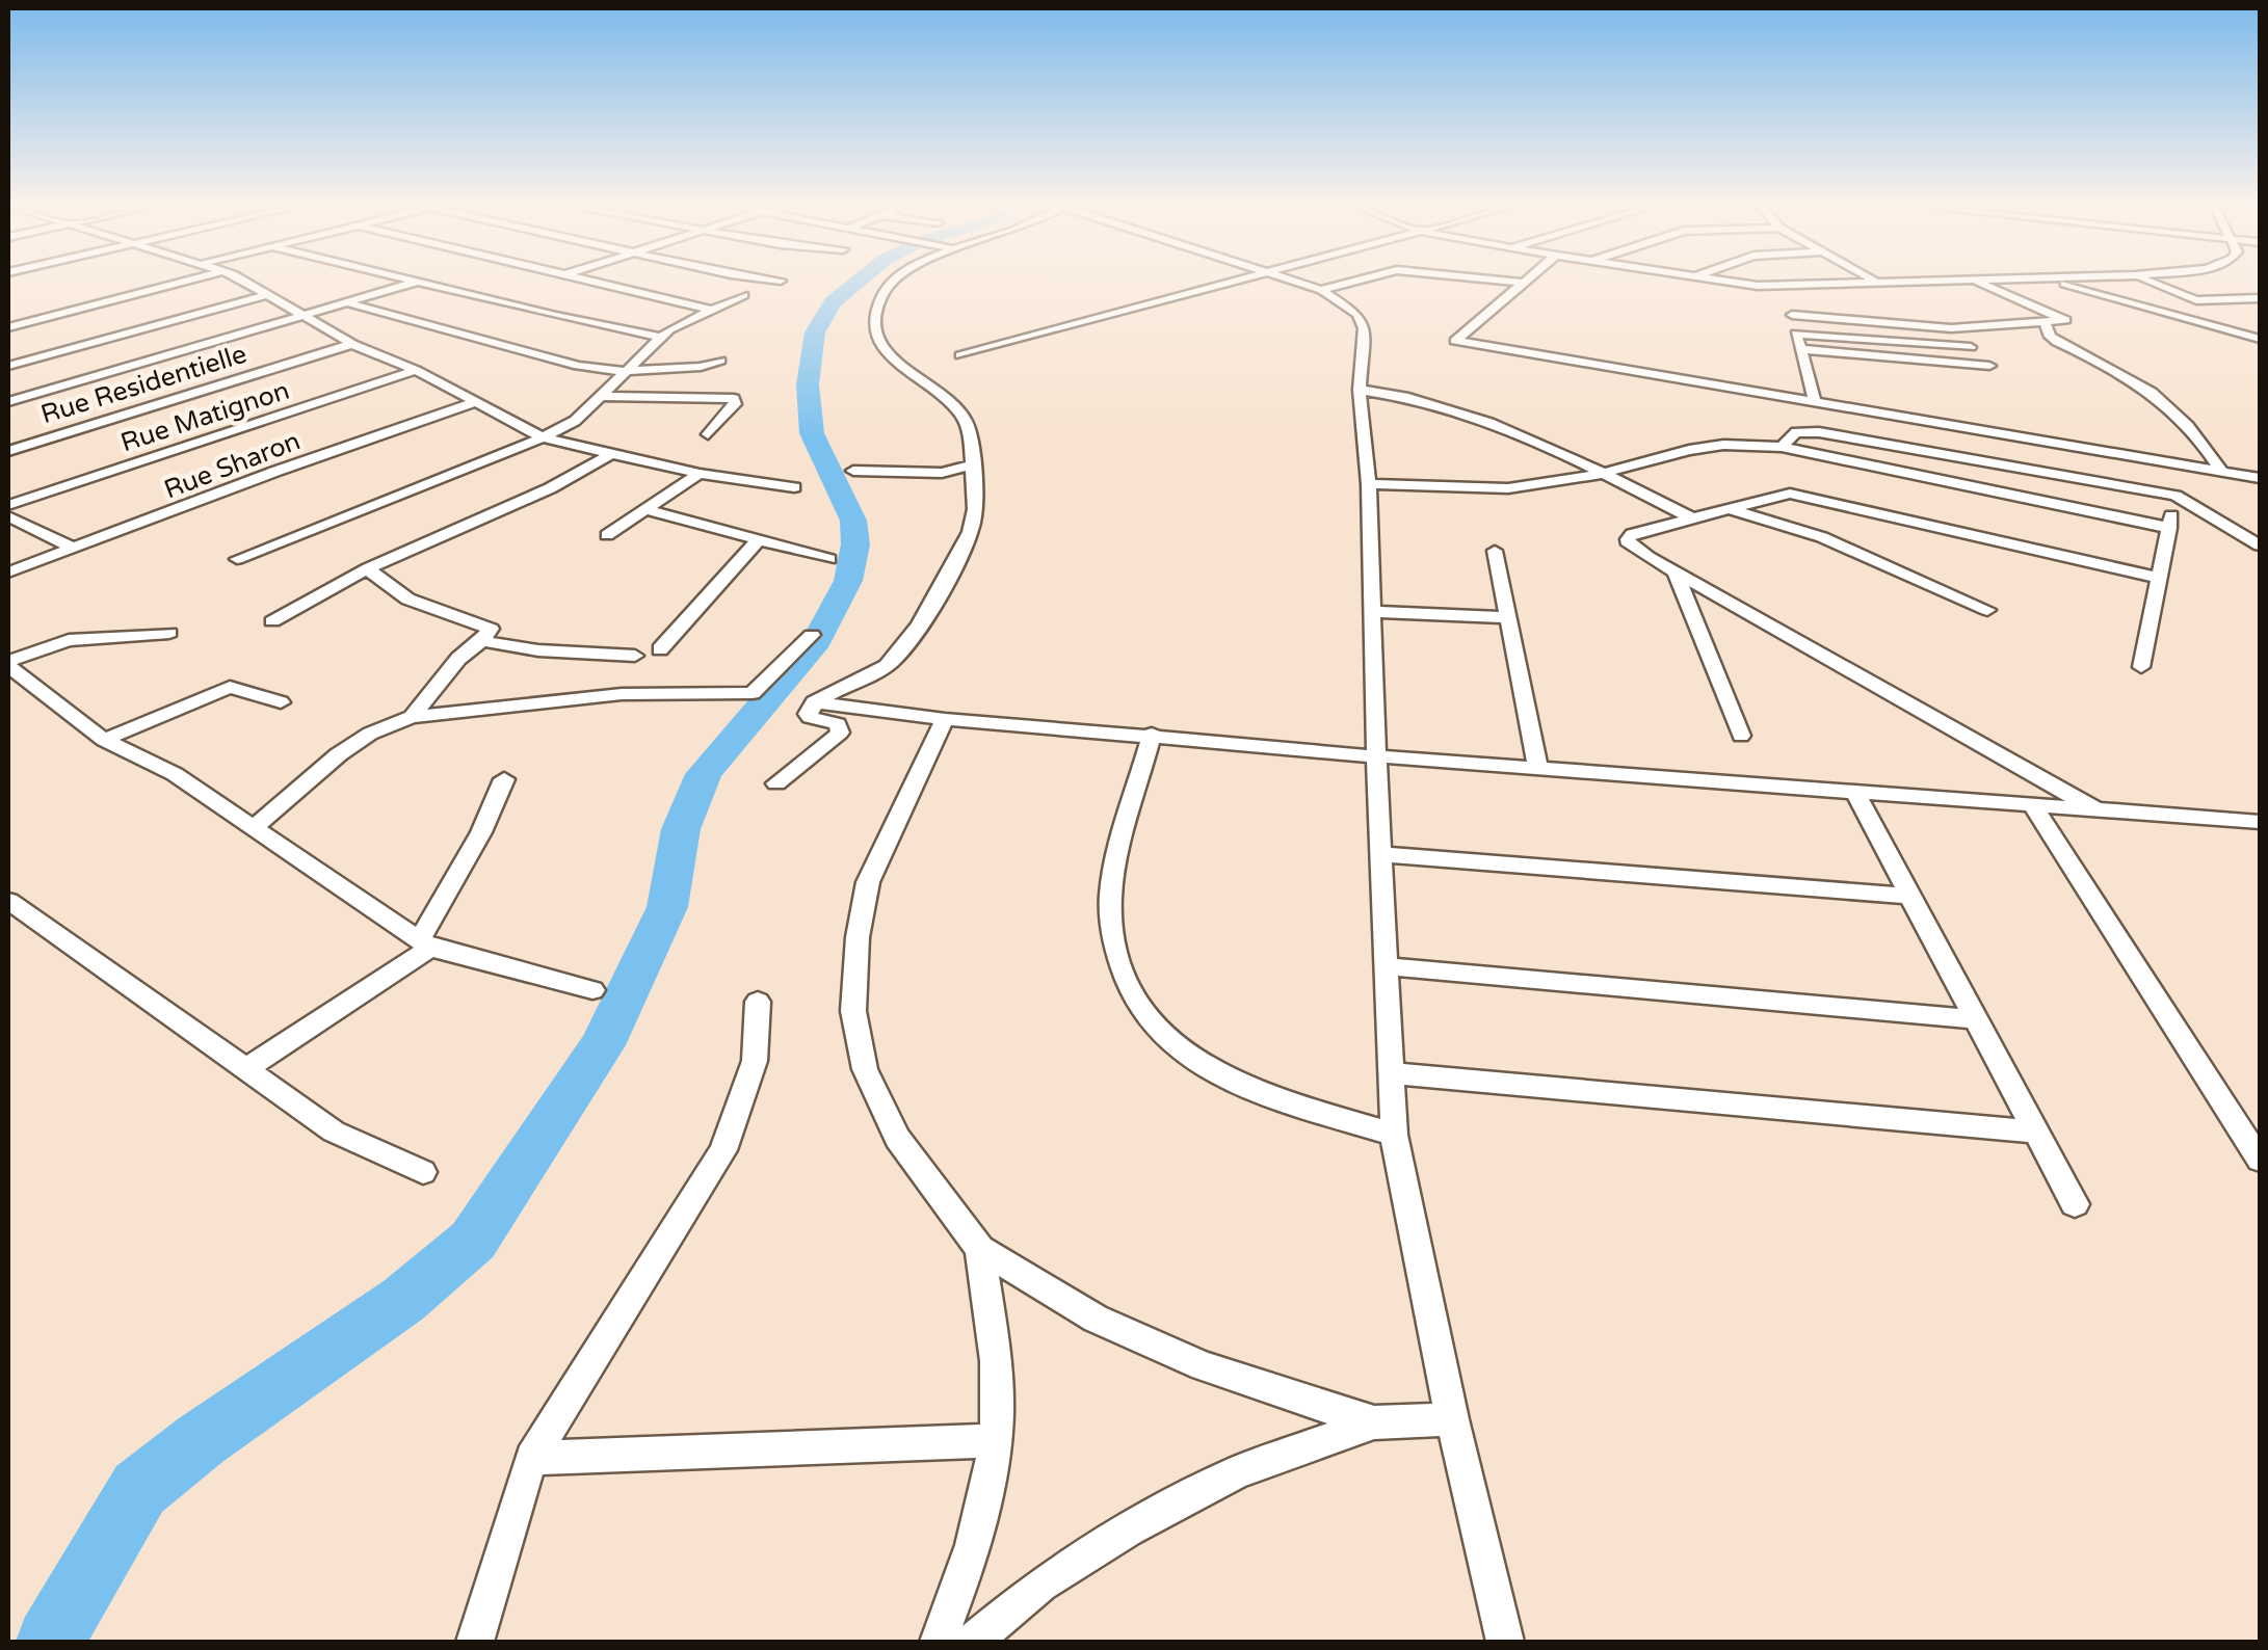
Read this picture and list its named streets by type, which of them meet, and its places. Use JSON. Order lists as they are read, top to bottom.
{
  "streets": {
    "street": ["Rue Residentielle", "Rue Matignon", "Rue Sharon"]
  }
}
